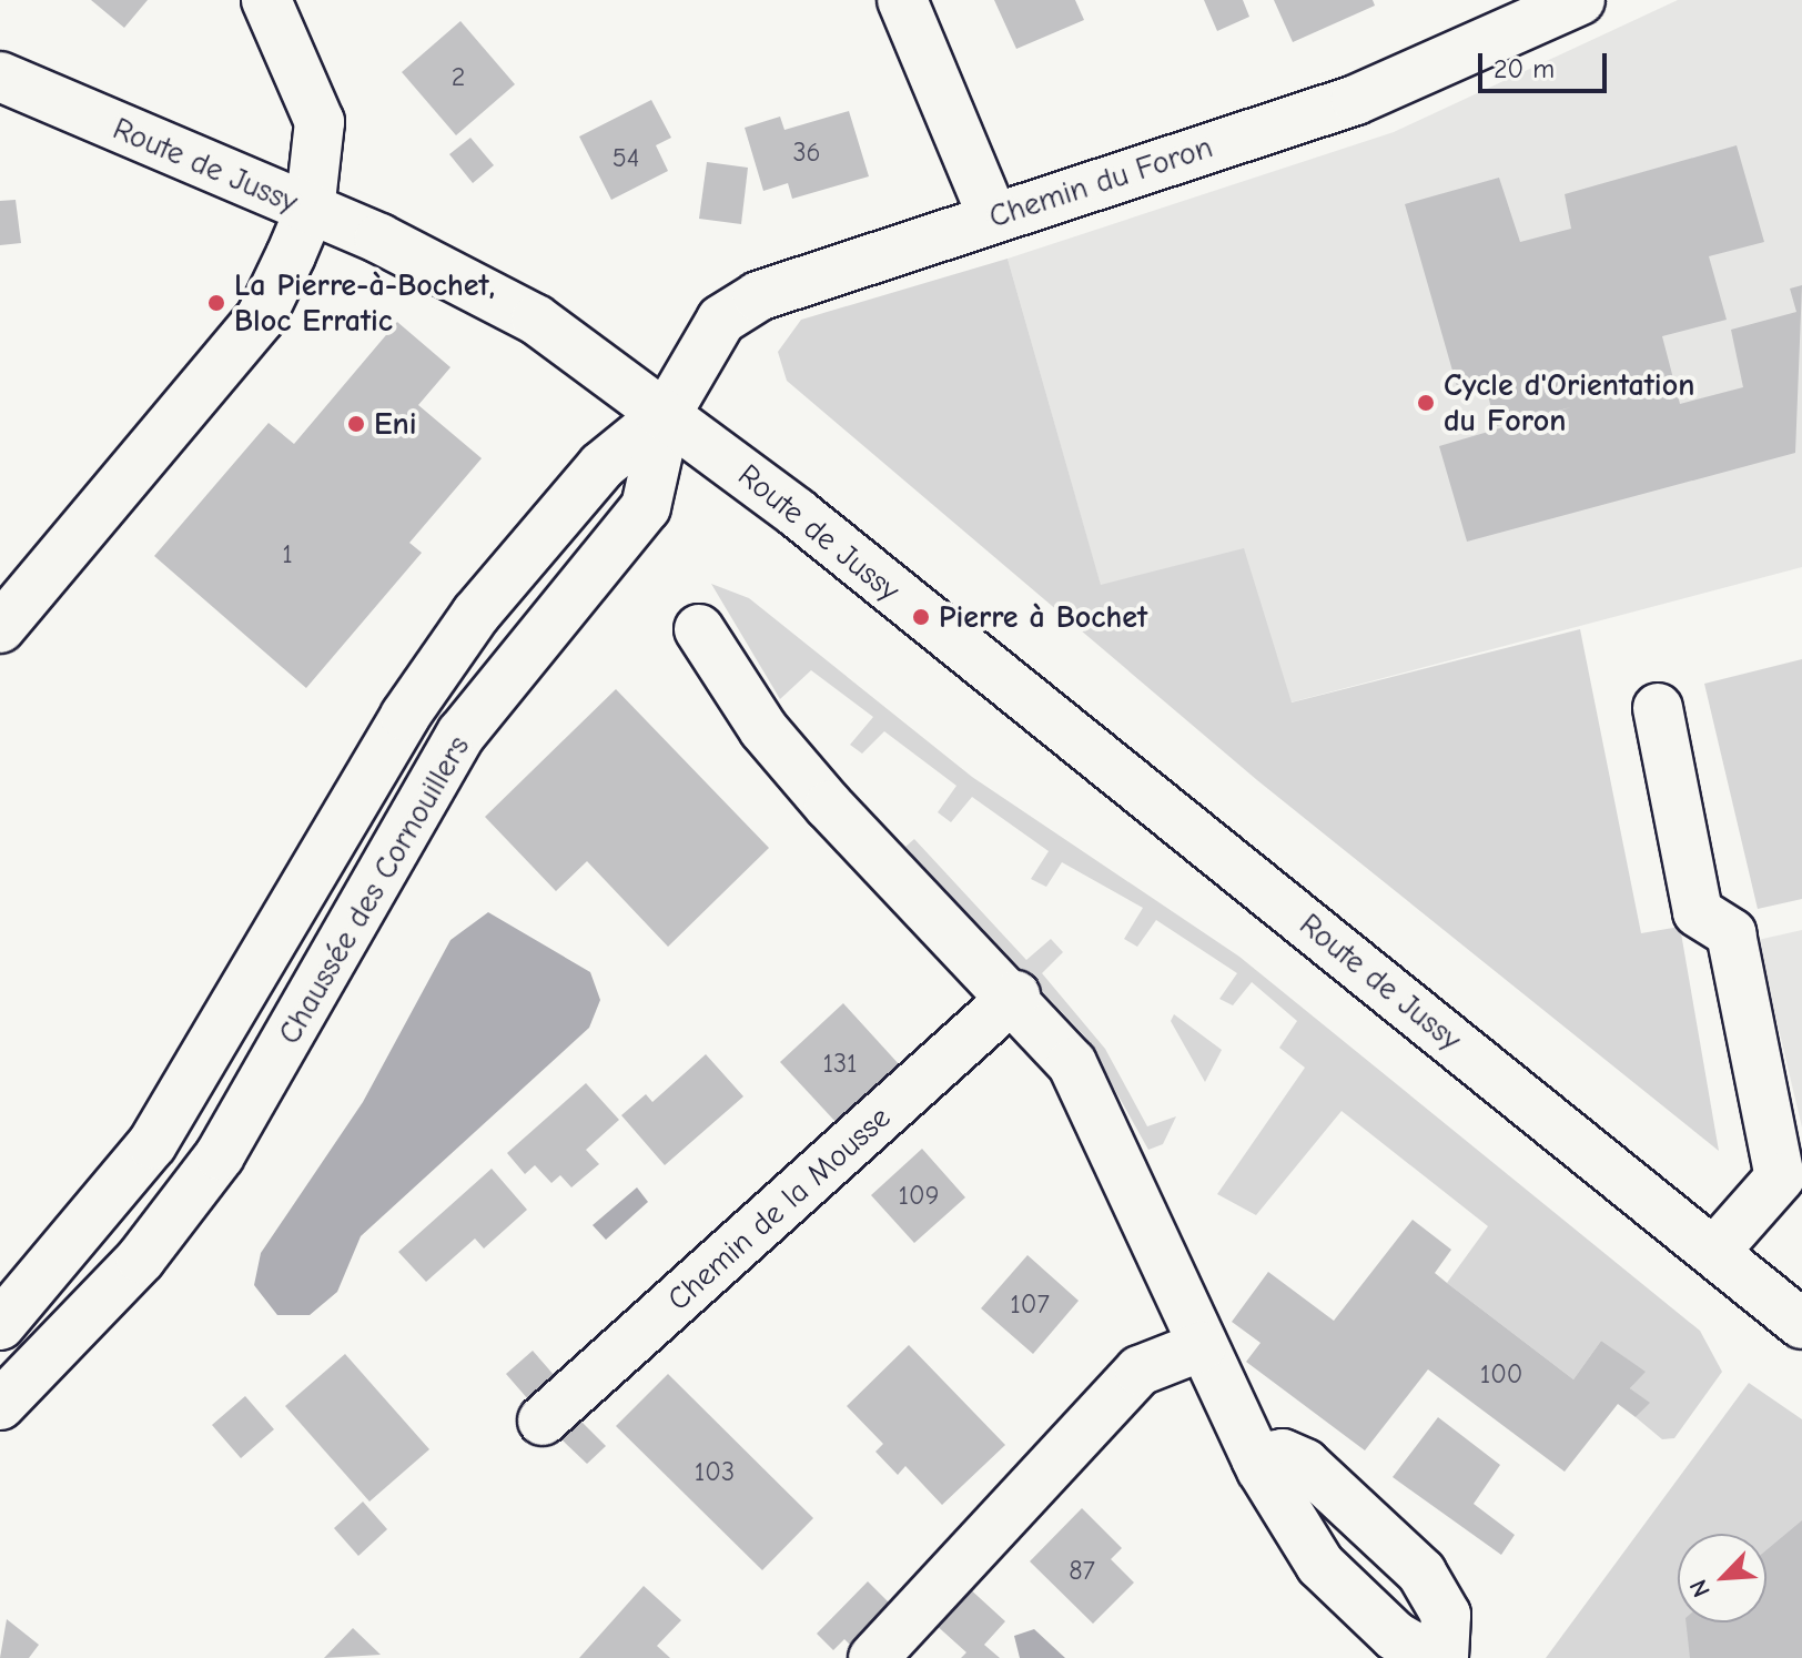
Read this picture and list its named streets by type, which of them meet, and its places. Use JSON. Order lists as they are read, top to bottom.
{
  "streets": {
    "street": [
      "Route de Jussy",
      "Chemin du Foron",
      "Chaussée des Cornouillers",
      "Chemin de la Mousse"
    ]
  },
  "crossings": [
    ["Route de Jussy", "Chemin du Foron"],
    ["Route de Jussy", "Chaussée des Cornouillers"],
    ["Chemin du Foron", "Chaussée des Cornouillers"]
  ],
  "places": [
    "La Pierre-à-Bochet, Bloc Erratic",
    "Cycle d'Orientation du Foron",
    "Eni",
    "Pierre à Bochet"
  ],
  "house_numbers": [
    "2",
    "36",
    "54",
    "1",
    "131",
    "109",
    "107",
    "100",
    "103",
    "87"
  ],
  "scale_bar": "20 m",
  "north": "bottom left"
}
